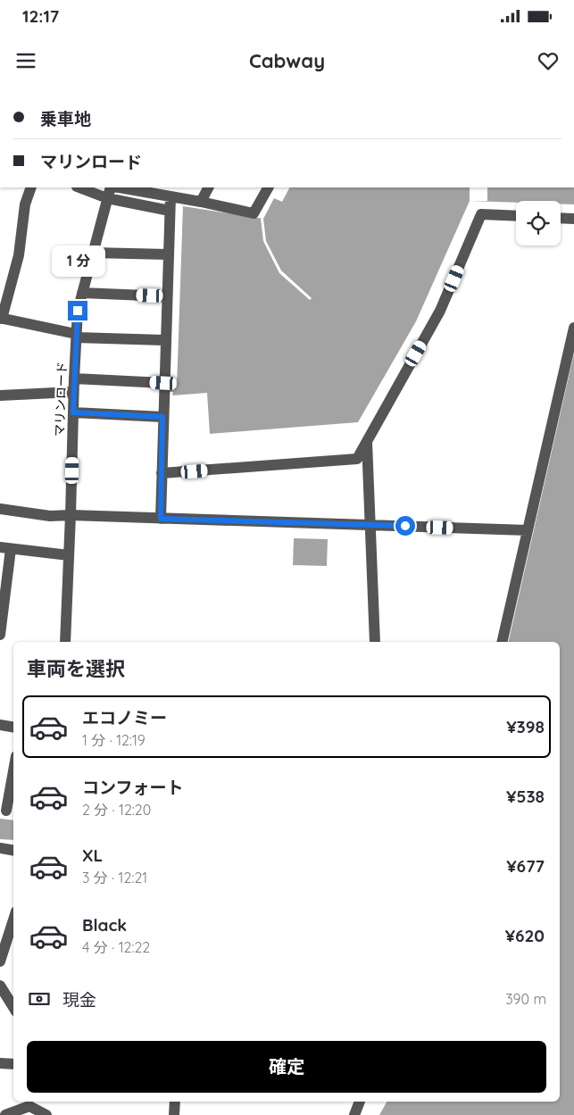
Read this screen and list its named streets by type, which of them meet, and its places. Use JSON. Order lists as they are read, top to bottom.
{
  "streets": {
    "street": ["マリンロード"]
  },
  "page": {
    "status": "12:17",
    "header": "Cabway",
    "banner": ["乗車地", "マリンロード"],
    "bubble": "1 分",
    "heading": "車両を選択",
    "list": [
      {
        "name": "エコノミー",
        "note": "1 分 · 12:19",
        "value": "¥398"
      },
      {
        "name": "コンフォート",
        "note": "2 分 · 12:20",
        "value": "¥538"
      },
      {
        "name": "XL",
        "note": "3 分 · 12:21",
        "value": "¥677"
      },
      {
        "name": "Black",
        "note": "4 分 · 12:22",
        "value": "¥620"
      }
    ],
    "pay": ["現金", "390 m"],
    "buttons": "確定"
  }
}
